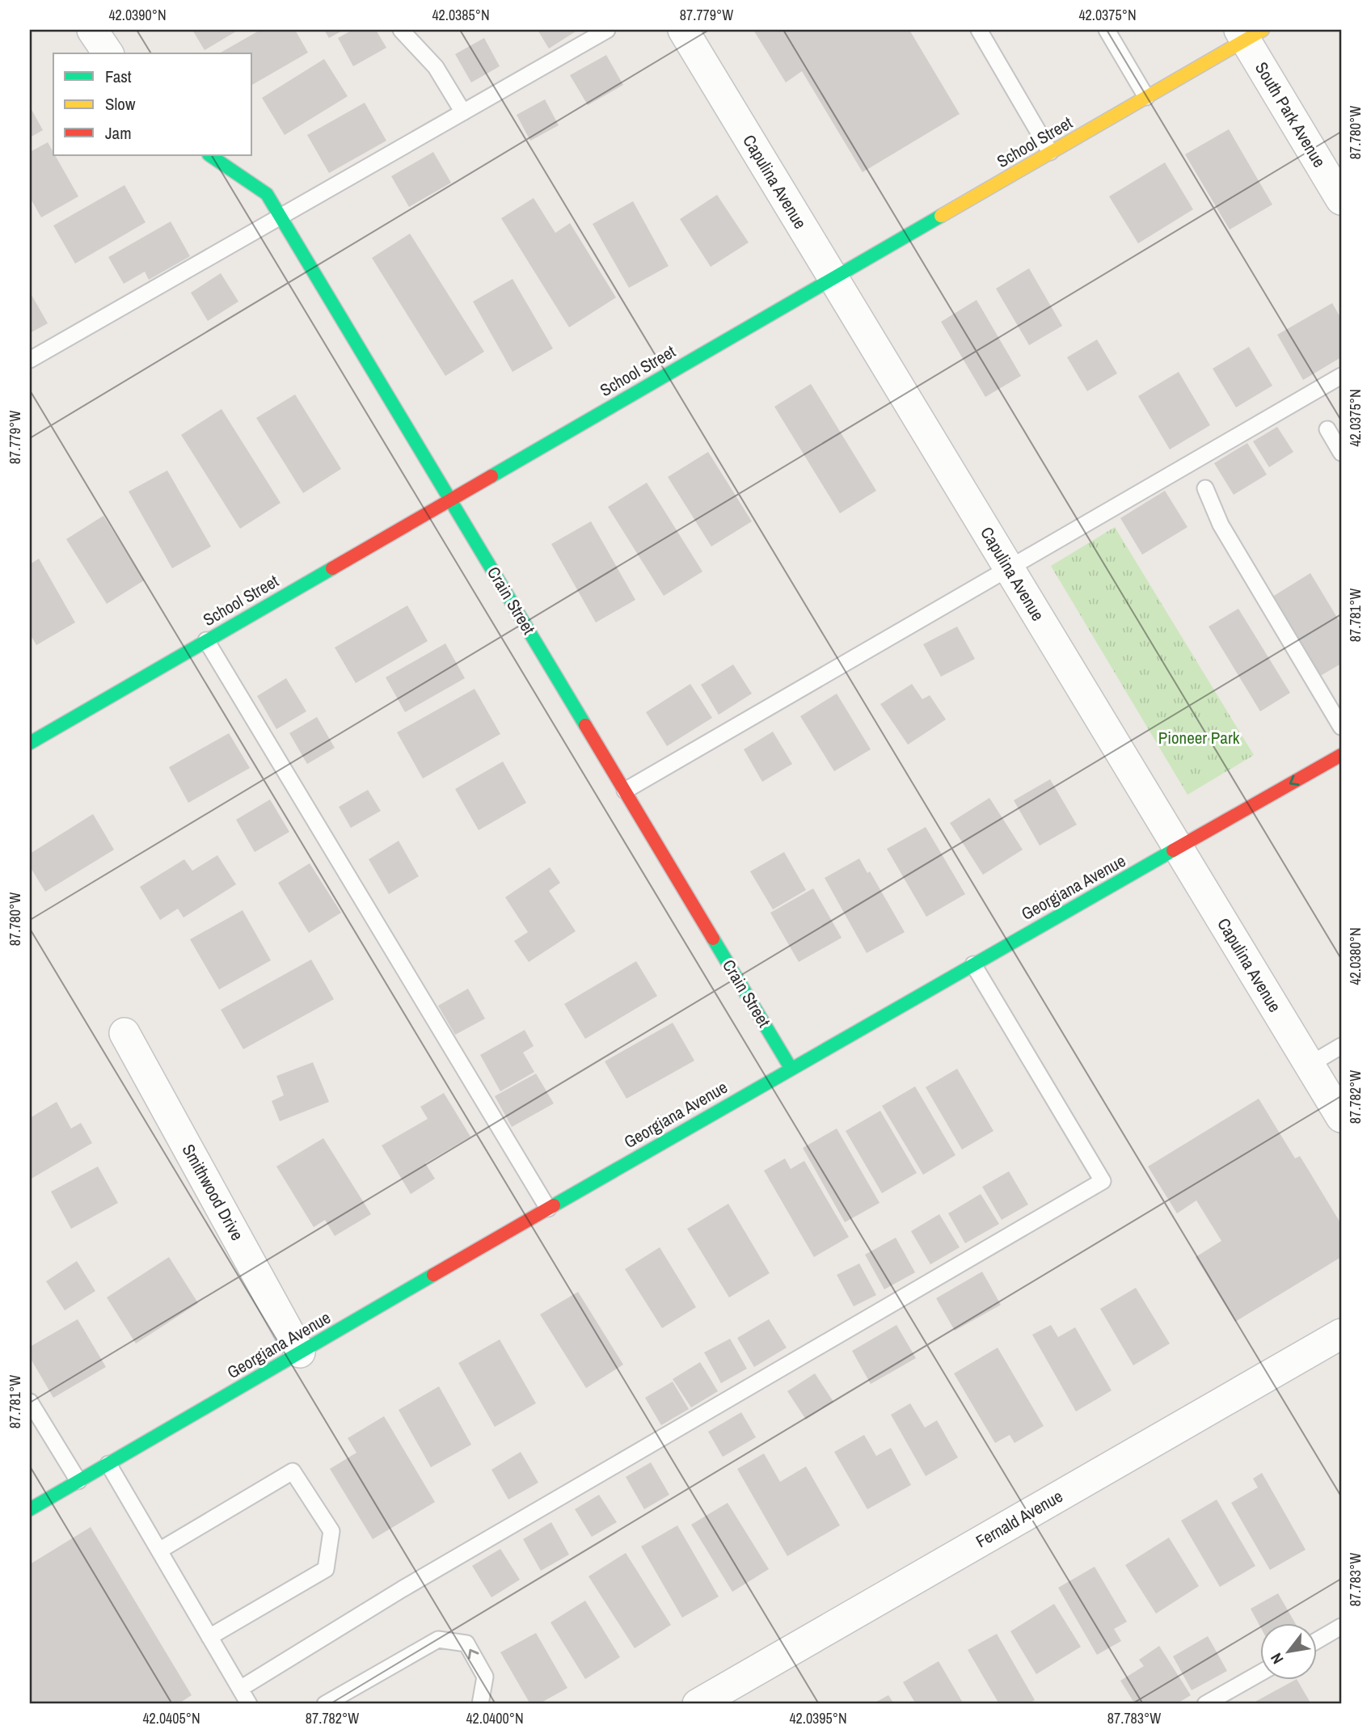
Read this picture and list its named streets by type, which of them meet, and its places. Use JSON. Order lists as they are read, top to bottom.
{
  "streets": {
    "street": [
      "South Park Avenue",
      "School Street",
      "Capulina Avenue",
      "Crain Street",
      "Georgiana Avenue",
      "Smithwood Drive",
      "Fernald Avenue"
    ]
  },
  "crossings": [
    ["South Park Avenue", "School Street"],
    ["School Street", "Capulina Avenue"],
    ["School Street", "Crain Street"],
    ["Capulina Avenue", "Georgiana Avenue"],
    ["Crain Street", "Georgiana Avenue"],
    ["Georgiana Avenue", "Smithwood Drive"]
  ],
  "parks": ["Pioneer Park"],
  "legend": ["Fast", "Slow", "Jam"],
  "north": "bottom left",
  "coordinates": [
    "42.0390°N",
    "42.0385°N",
    "87.779°W",
    "42.0375°N",
    "87.780°W",
    "87.781°W",
    "42.0380°N",
    "87.782°W",
    "87.783°W",
    "42.0405°N",
    "42.0400°N",
    "42.0395°N"
  ]
}
